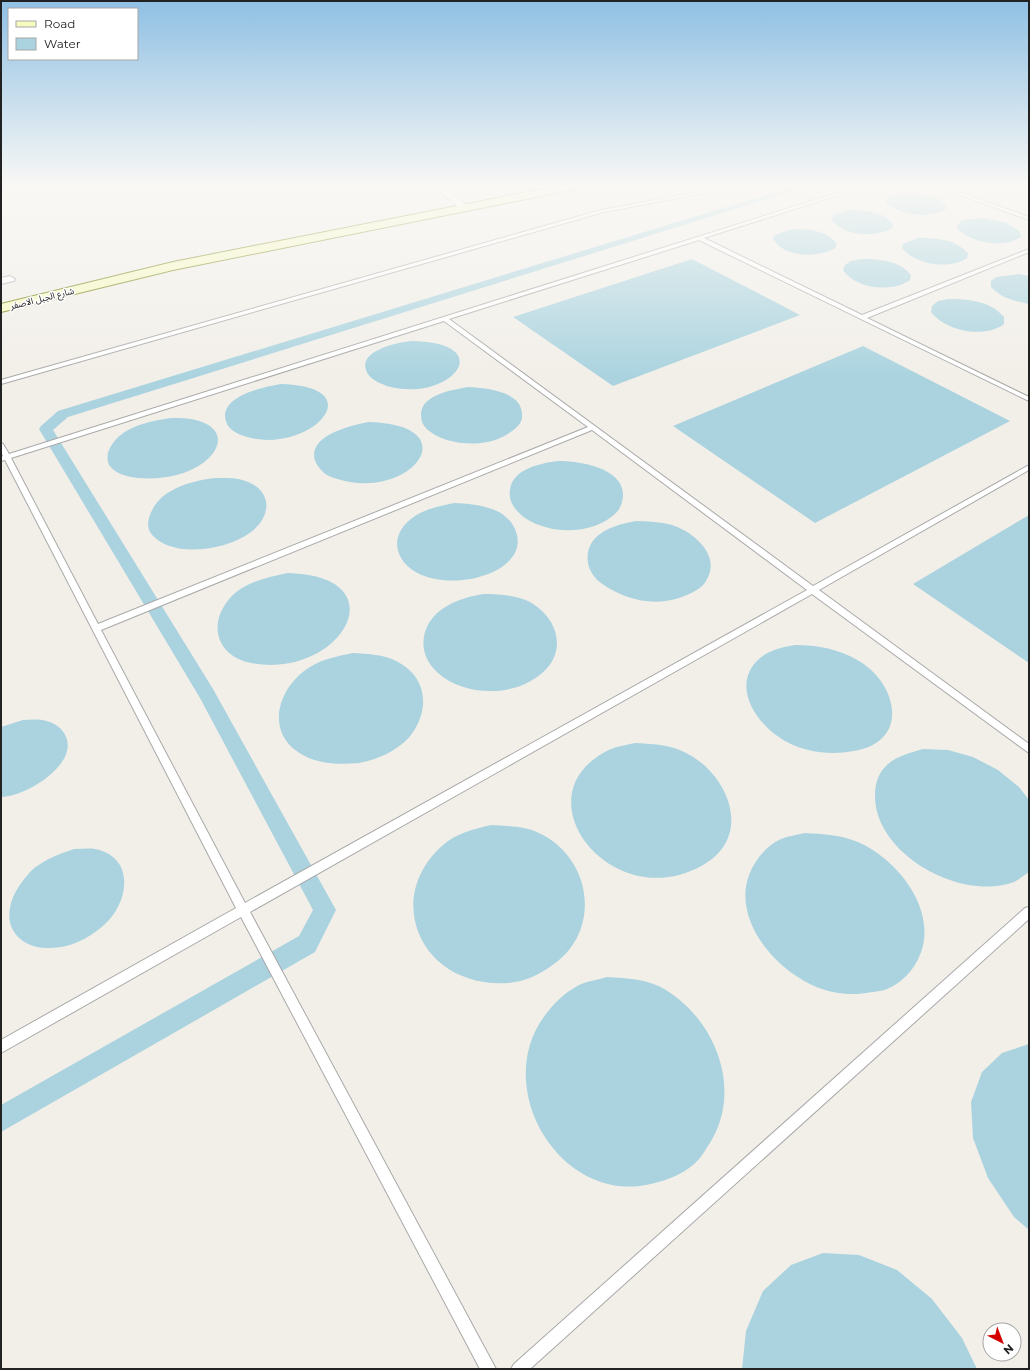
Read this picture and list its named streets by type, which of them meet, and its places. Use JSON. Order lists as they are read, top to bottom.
{
  "streets": {
    "street": ["شارع الجبل الاصفر"]
  },
  "legend": ["Road", "Water"],
  "north": "bottom right"
}
